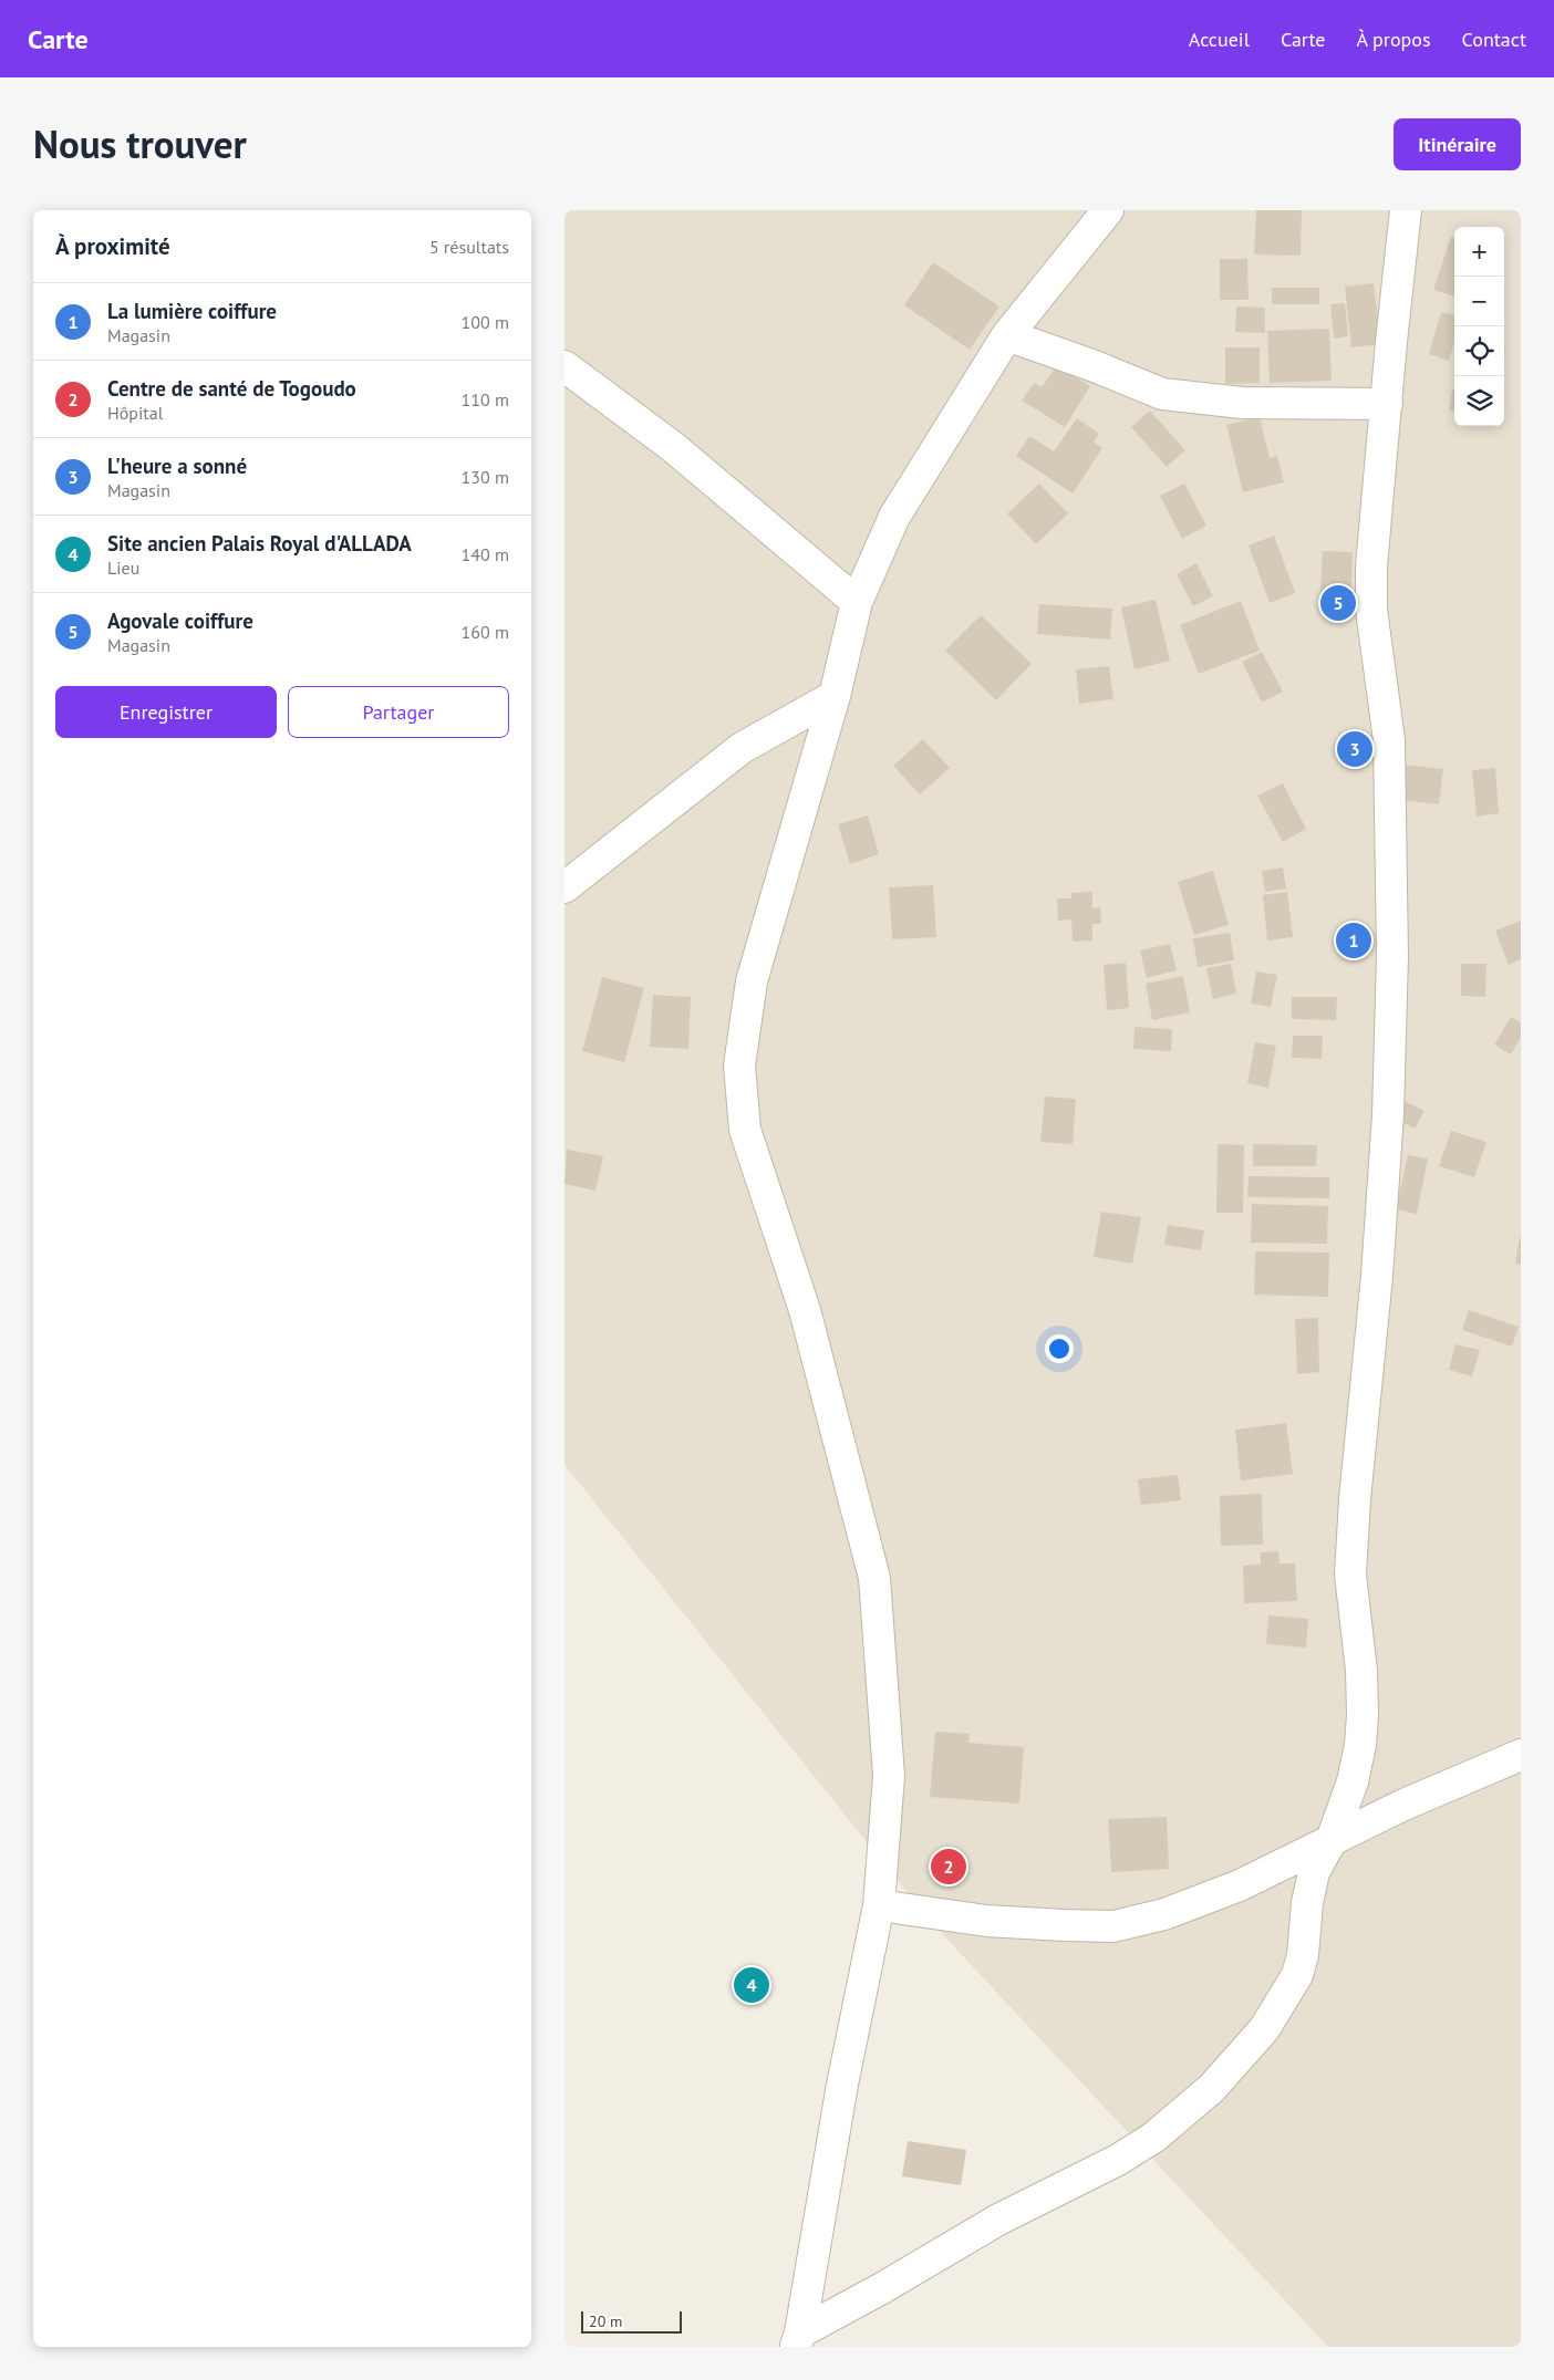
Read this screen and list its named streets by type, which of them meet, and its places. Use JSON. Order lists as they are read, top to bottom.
{
  "scale_bar": "20 m",
  "page": {
    "header": "Carte",
    "nav": [
      "Accueil",
      "Carte",
      "À propos",
      "Contact"
    ],
    "title": "Nous trouver",
    "buttons": [
      "Itinéraire",
      ["Enregistrer", "Partager"]
    ],
    "heading": ["À proximité", "5 résultats"],
    "map_buttons": ["+", "−"],
    "list": [
      {
        "mark": "1",
        "name": "La lumière coiffure",
        "note": "Magasin",
        "value": "100 m"
      },
      {
        "mark": "2",
        "name": "Centre de santé de Togoudo",
        "note": "Hôpital",
        "value": "110 m"
      },
      {
        "mark": "3",
        "name": "L'heure a sonné",
        "note": "Magasin",
        "value": "130 m"
      },
      {
        "mark": "4",
        "name": "Site ancien Palais Royal d'ALLADA",
        "note": "Lieu",
        "value": "140 m"
      },
      {
        "mark": "5",
        "name": "Agovale coiffure",
        "note": "Magasin",
        "value": "160 m"
      }
    ],
    "pins": [
      "5",
      "3",
      "1",
      "2",
      "4"
    ],
    "scale": "20 m"
  }
}
